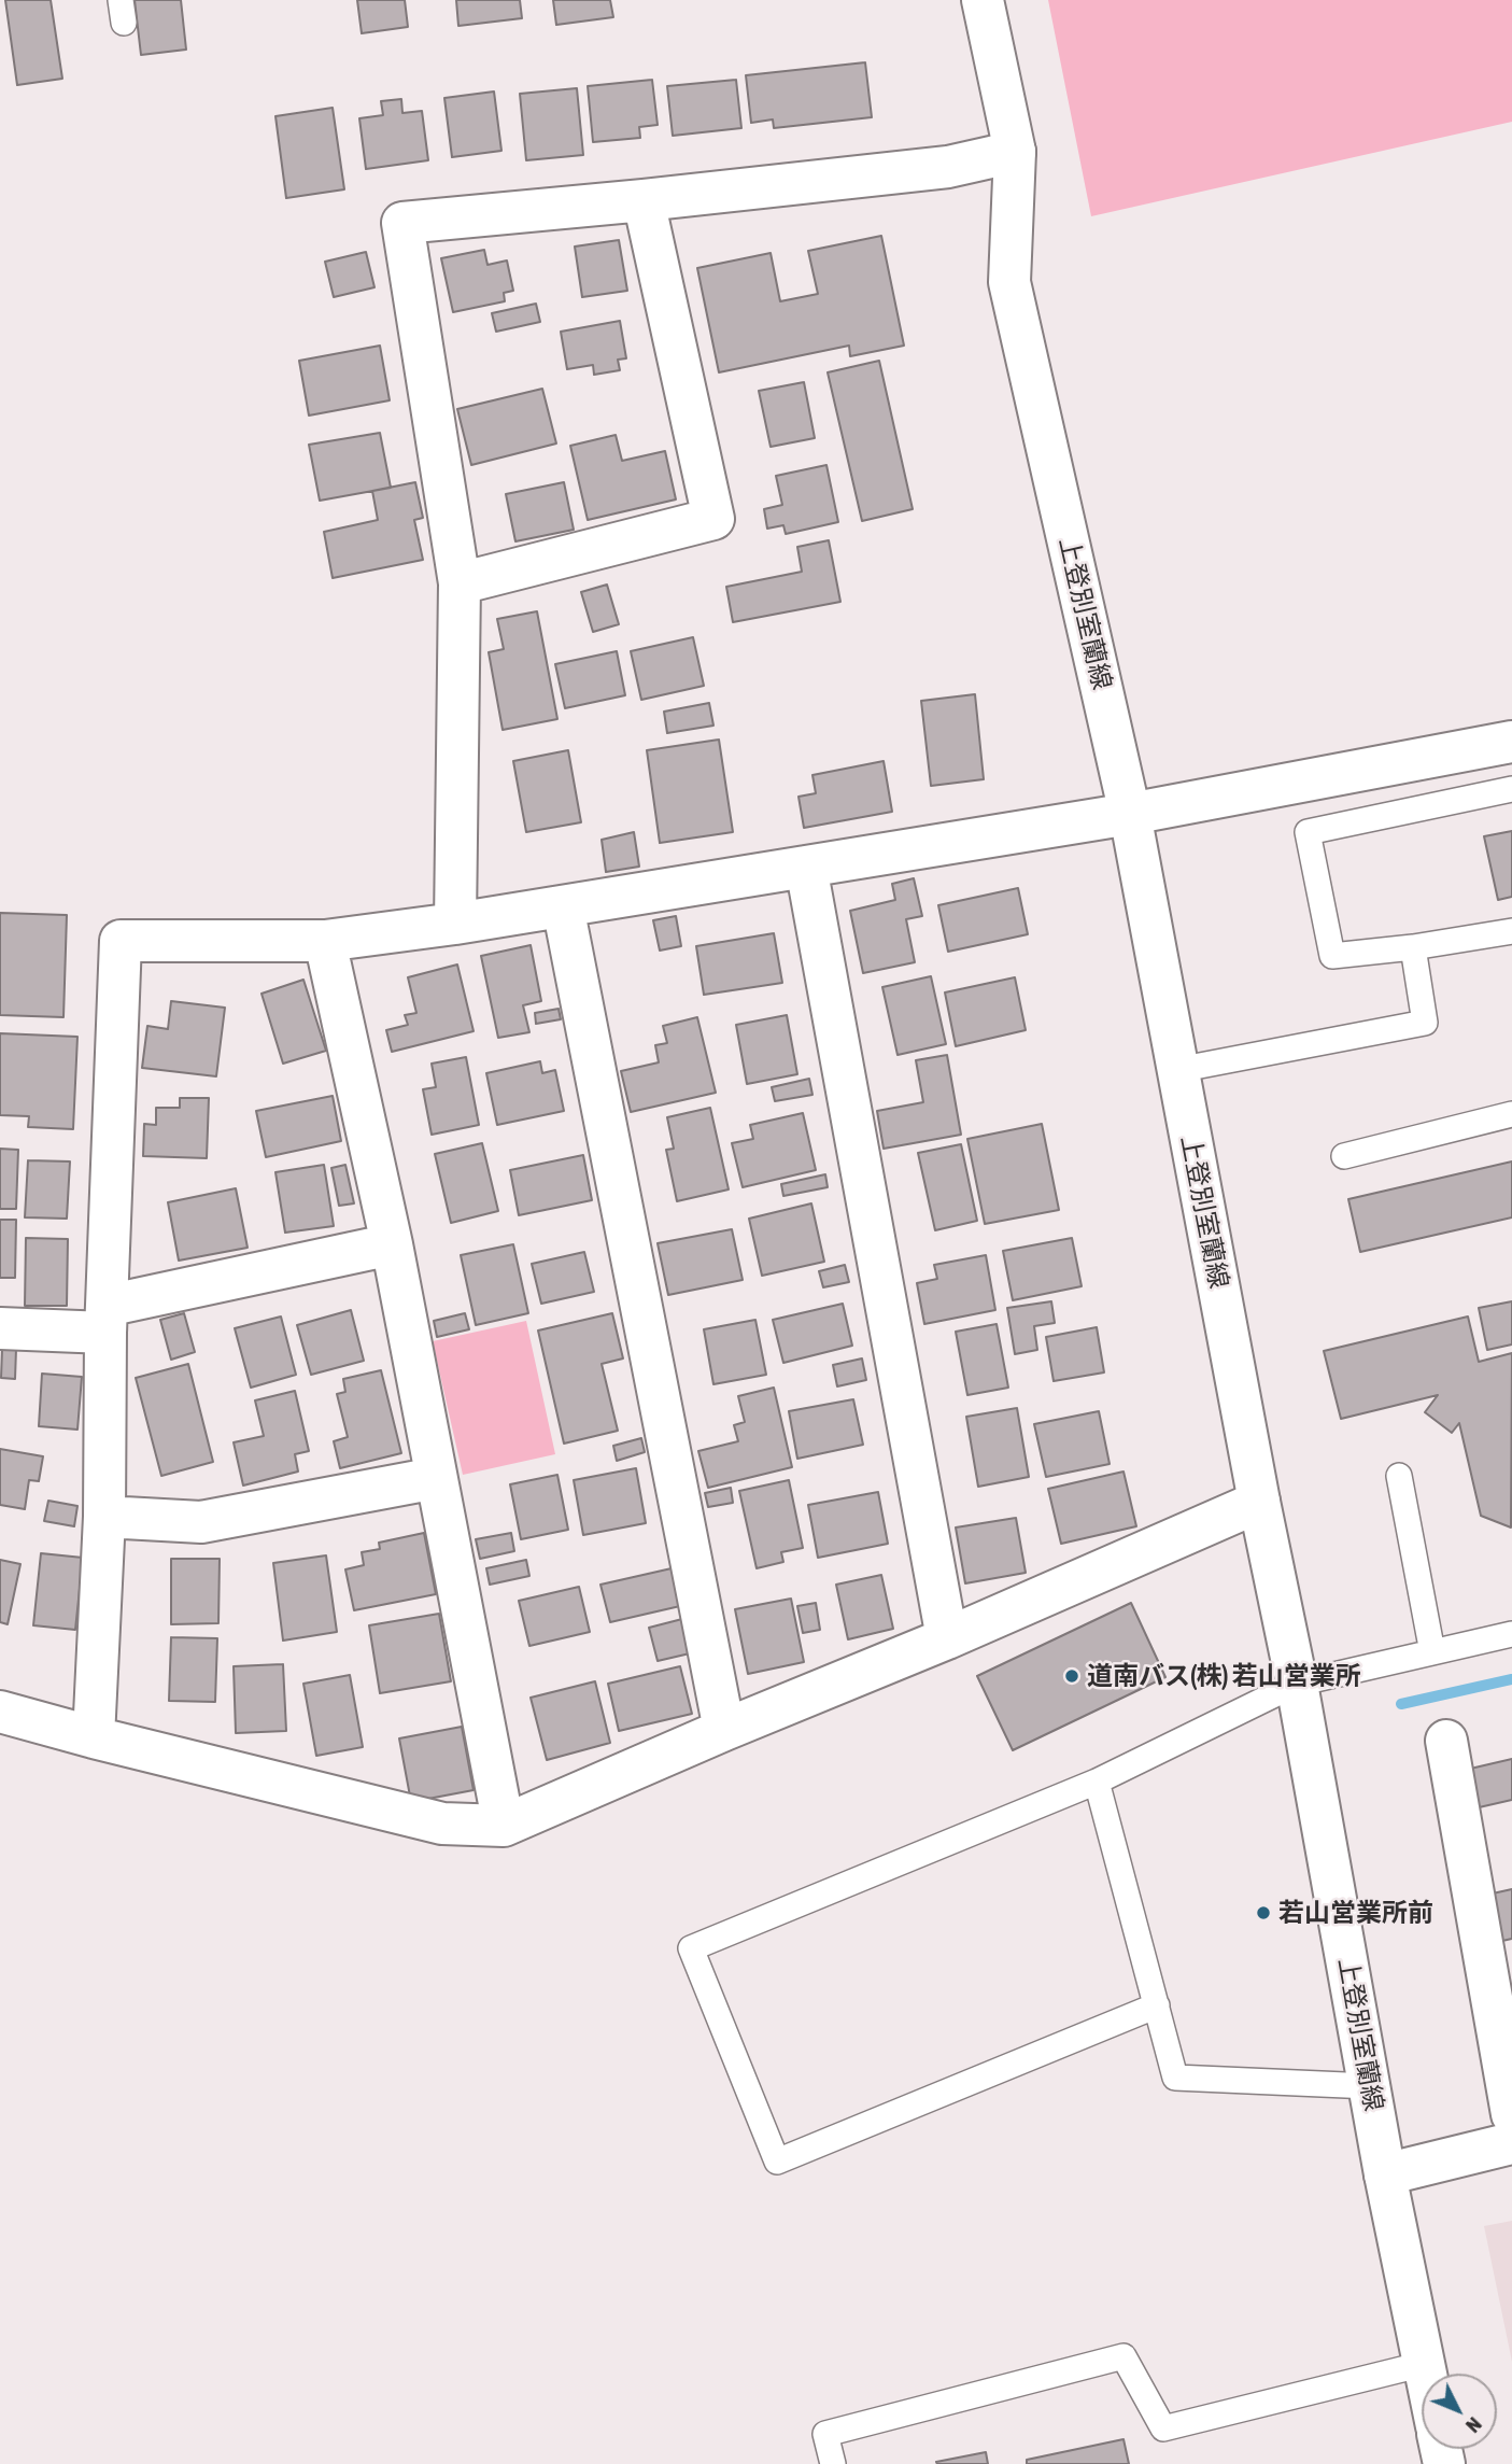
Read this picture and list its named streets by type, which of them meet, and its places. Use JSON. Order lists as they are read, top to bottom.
{
  "streets": {
    "street": ["上登別室蘭線"]
  },
  "places": ["道南バス(株) 若山営業所", "若山営業所前"],
  "north": "bottom right"
}
